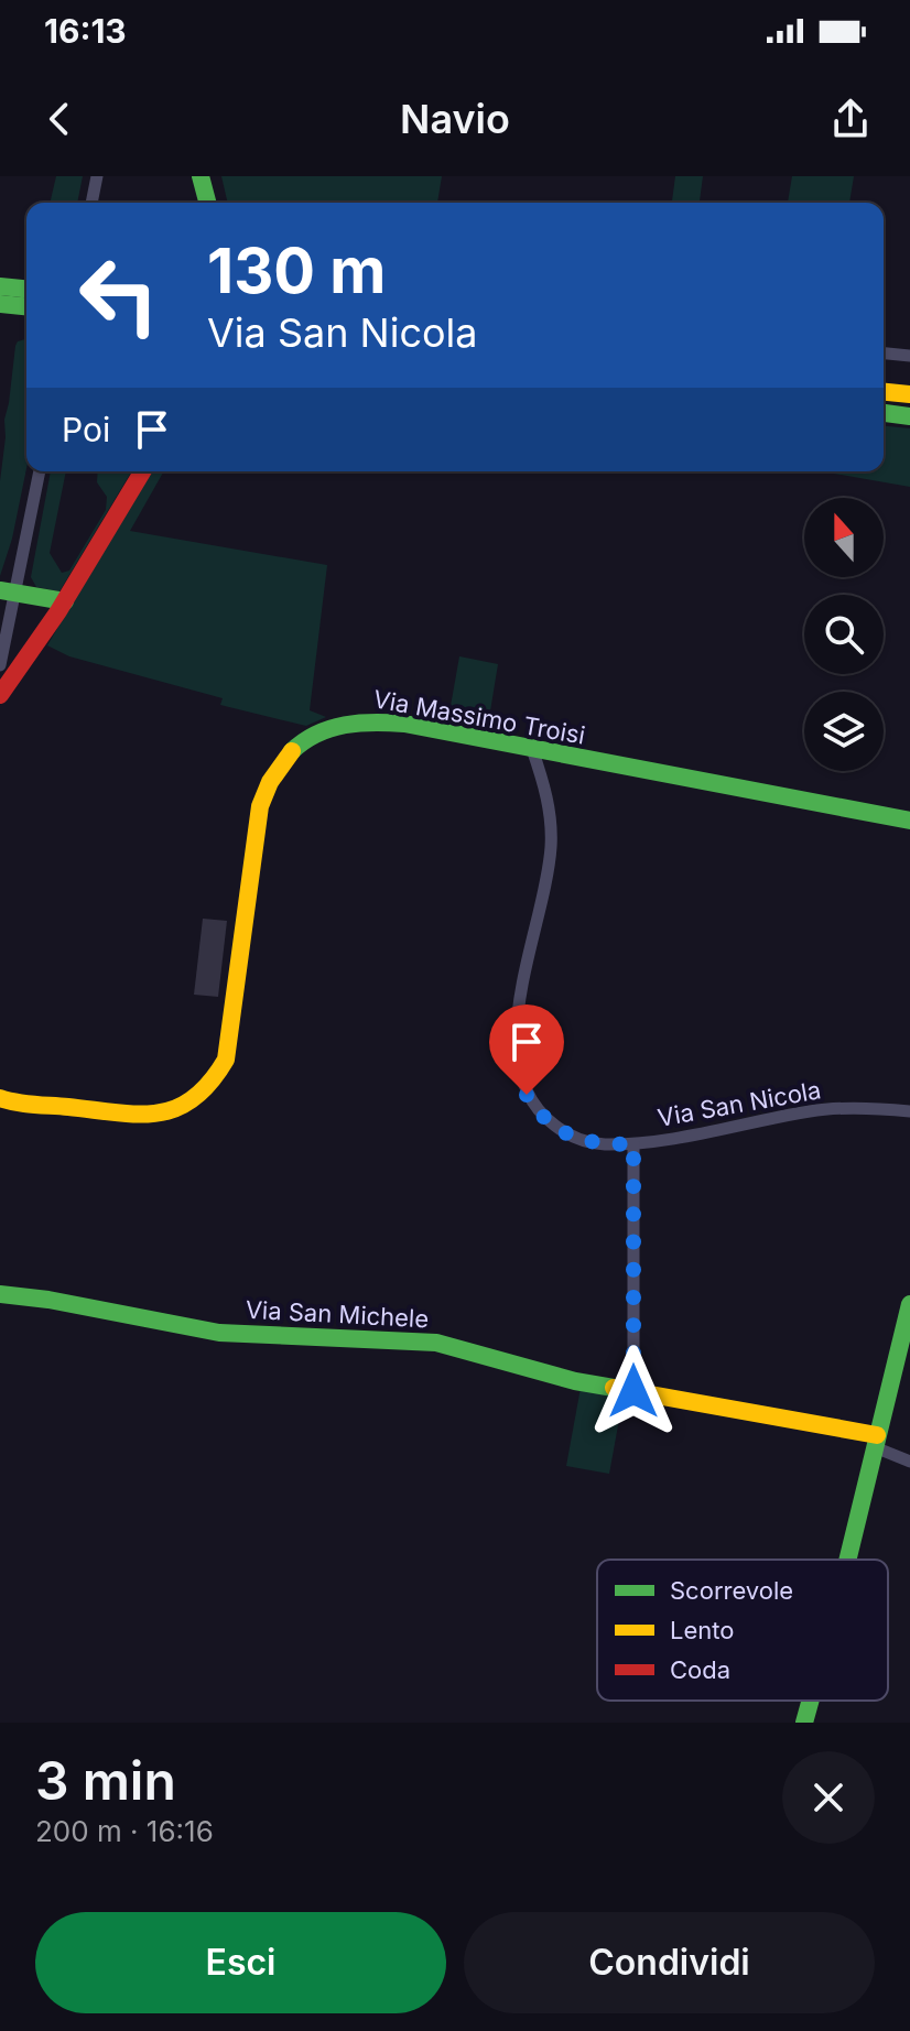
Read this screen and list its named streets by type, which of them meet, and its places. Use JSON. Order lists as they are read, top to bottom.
{
  "streets": {
    "main road": ["Via Massimo Troisi", "Via San Michele"],
    "street": ["Via San Nicola"]
  },
  "crossings": [
    ["Via Massimo Troisi", "Via San Nicola"]
  ],
  "legend": ["Scorrevole", "Lento", "Coda"],
  "north": "top",
  "page": {
    "status": "16:13",
    "header": "Navio",
    "turn": ["130 m", "Via San Nicola"],
    "then": "Poi",
    "heading": ["3 min", "200 m · 16:16"],
    "buttons": ["Esci", "Condividi"]
  }
}
